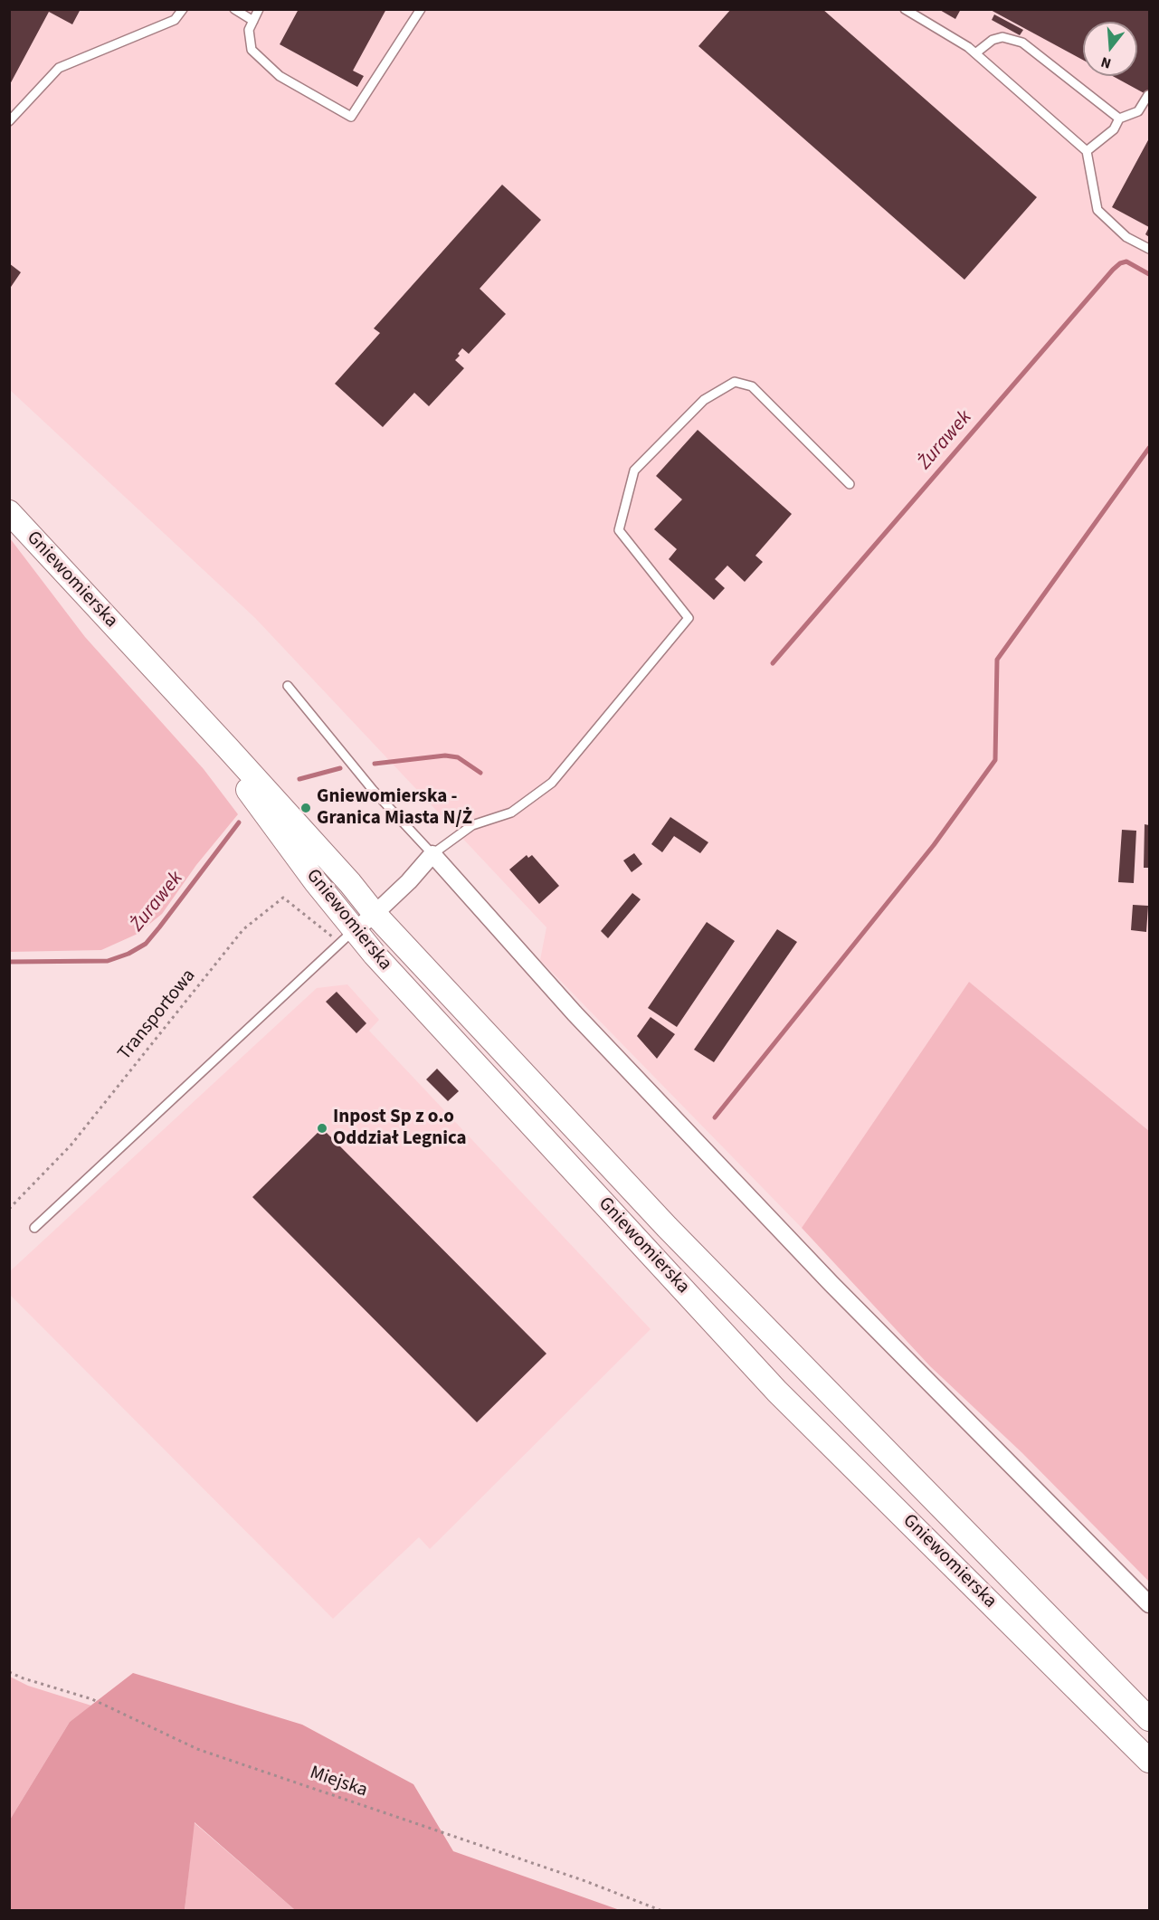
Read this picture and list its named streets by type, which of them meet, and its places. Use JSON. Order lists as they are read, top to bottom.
{
  "streets": {
    "street": ["Gniewomierska"],
    "path": ["Transportowa", "Miejska"]
  },
  "crossings": [
    ["Gniewomierska", "Transportowa"]
  ],
  "water": ["Żurawek"],
  "places": ["Gniewomierska - Granica Miasta N/Ż", "Inpost Sp z o.o Oddział Legnica"],
  "north": "bottom"
}
